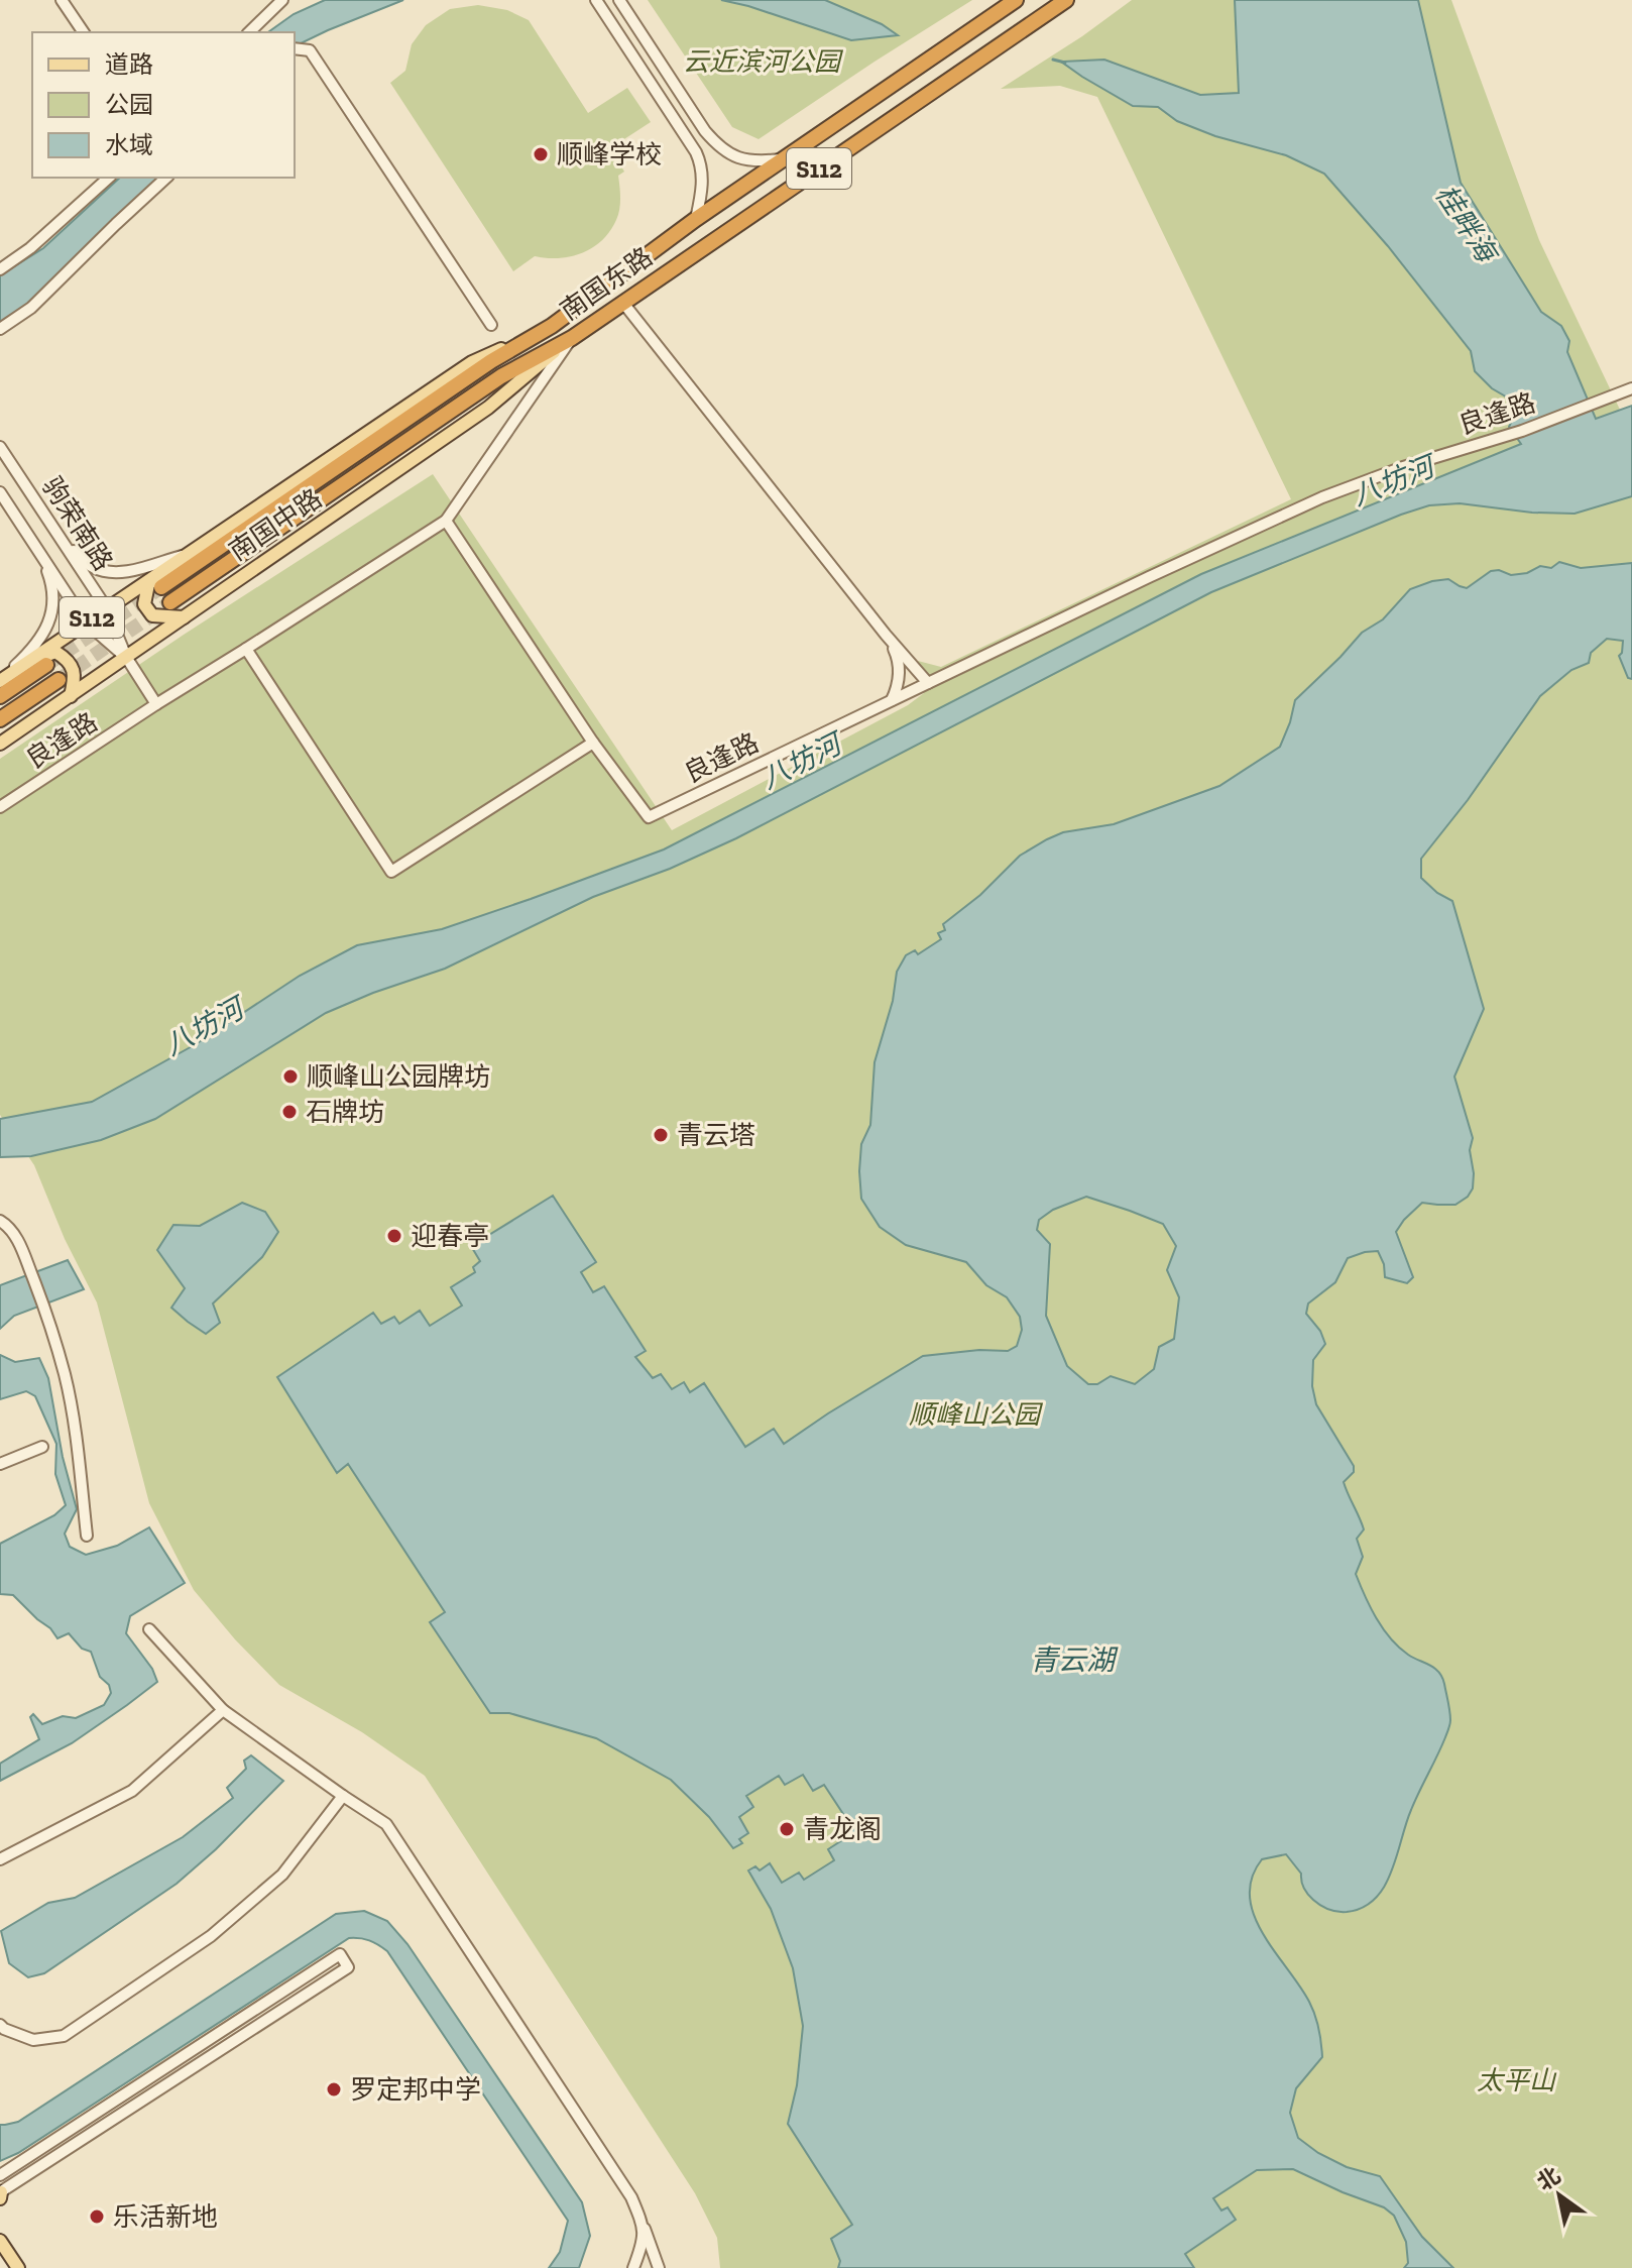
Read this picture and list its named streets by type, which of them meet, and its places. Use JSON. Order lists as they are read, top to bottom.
{
  "streets": {
    "highway": ["S112", "南国东路"],
    "main road": ["南国中路"],
    "street": ["良逢路", "驹荣南路"]
  },
  "crossings": [
    ["南国东路", "南国中路"],
    ["驹荣南路", "南国中路"]
  ],
  "water": ["桂畔海", "八坊河", "青云湖"],
  "parks": ["云近滨河公园", "顺峰山公园", "太平山"],
  "places": [
    "顺峰学校",
    "顺峰山公园牌坊",
    "石牌坊",
    "青云塔",
    "迎春亭",
    "青龙阁",
    "罗定邦中学",
    "乐活新地"
  ],
  "legend": ["道路", "公园", "水域"],
  "north": "top left"
}
